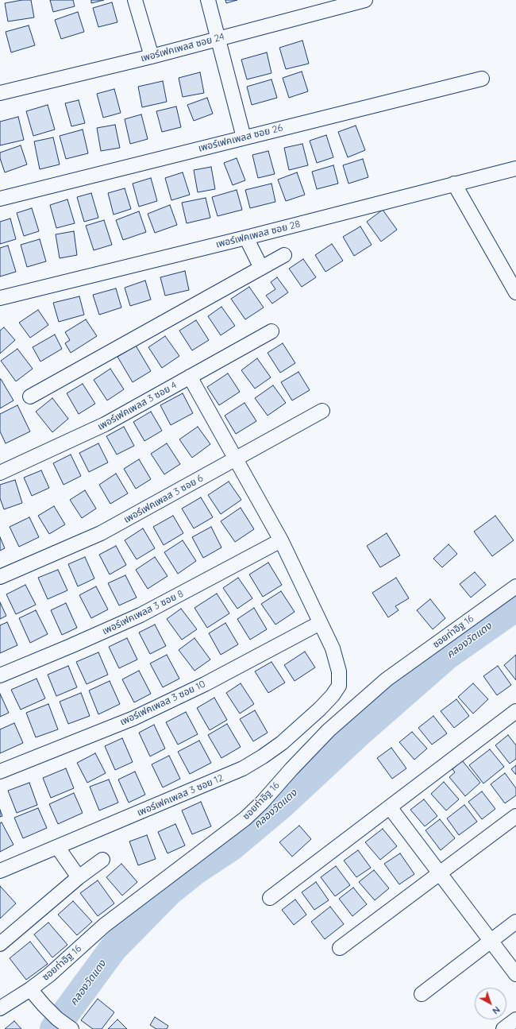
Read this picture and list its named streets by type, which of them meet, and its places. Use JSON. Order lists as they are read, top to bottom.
{
  "streets": {
    "street": [
      "เพอร์เฟคเพลส ซอย 24",
      "เพอร์เฟคเพลส ซอย 26",
      "เพอร์เฟคเพลส ซอย 28",
      "เพอร์เฟคเพลส 3 ซอย 4",
      "เพอร์เฟคเพลส 3 ซอย 6",
      "เพอร์เฟคเพลส 3 ซอย 8",
      "ซอยท่าอิฐ 16",
      "เพอร์เฟคเพลส 3 ซอย 10",
      "เพอร์เฟคเพลส 3 ซอย 12"
    ]
  },
  "crossings": [
    ["เพอร์เฟคเพลส 3 ซอย 10", "เพอร์เฟคเพลส 3 ซอย 12"]
  ],
  "water": ["คลองวัดแดง"],
  "north": "bottom right"
}
